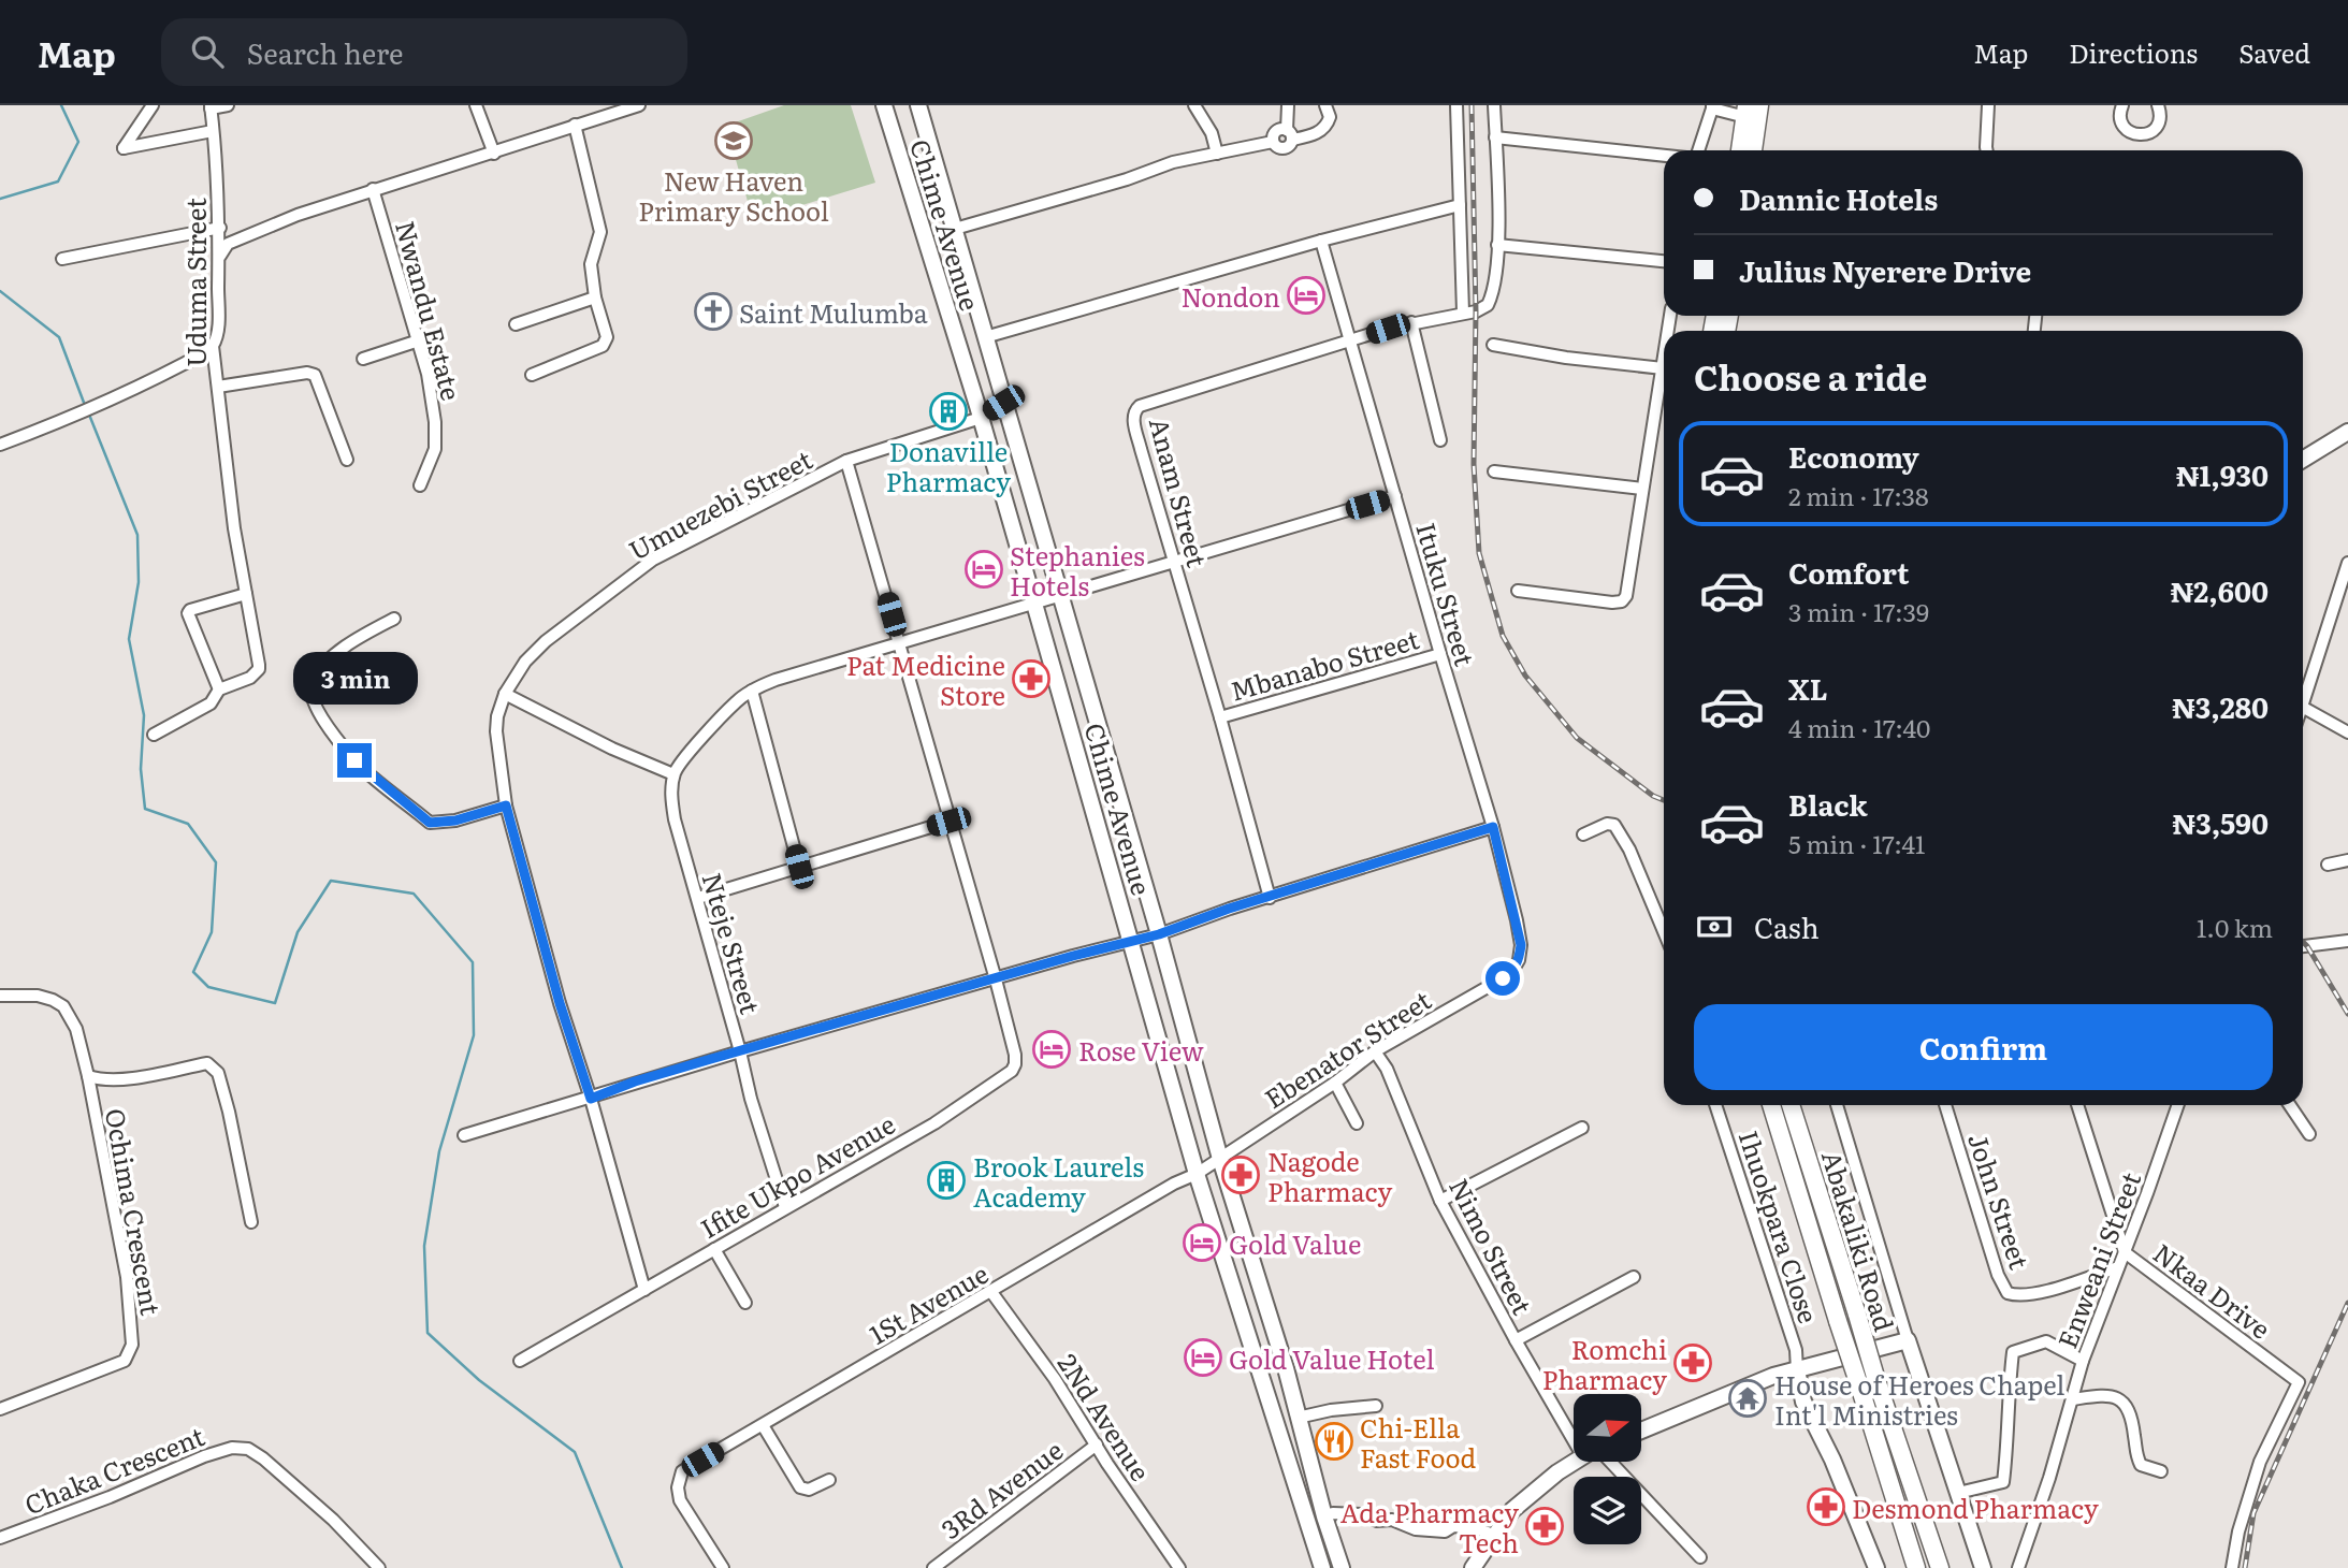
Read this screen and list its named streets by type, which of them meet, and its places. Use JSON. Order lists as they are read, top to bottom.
{
  "streets": {
    "highway": ["Abakaliki Road"],
    "main road": ["Chime Avenue"],
    "street": [
      "Uduma Street",
      "Nwandu Estate",
      "Anam Street",
      "Umuezebi Street",
      "Ituku Street",
      "Mbanabo Street",
      "Nteje Street",
      "Ebenator Street",
      "Ifite Ukpo Avenue",
      "John Street",
      "Ochima Crescent",
      "Ihuokpara Close",
      "Nimo Street",
      "Enweani Street",
      "Nkaa Drive",
      "1St Avenue",
      "2Nd Avenue",
      "Chaka Crescent",
      "3Rd Avenue"
    ]
  },
  "crossings": [
    ["Chime Avenue", "Umuezebi Street"],
    ["Chime Avenue", "Ebenator Street"],
    ["Chime Avenue", "1St Avenue"],
    ["Anam Street", "Ituku Street"],
    ["Anam Street", "Mbanabo Street"],
    ["Umuezebi Street", "Ifite Ukpo Avenue"],
    ["Ituku Street", "Mbanabo Street"],
    ["Ituku Street", "Ebenator Street"],
    ["Nteje Street", "Ifite Ukpo Avenue"],
    ["Ebenator Street", "Nimo Street"],
    ["Ebenator Street", "1St Avenue"],
    ["John Street", "Enweani Street"],
    ["Enweani Street", "Nkaa Drive"],
    ["1St Avenue", "2Nd Avenue"],
    ["2Nd Avenue", "3Rd Avenue"]
  ],
  "places": {
    "school or university": ["New Haven Primary School"],
    "hotel": [
      "Nondon",
      "Stephanies Hotels",
      "Rose View",
      "Gold Value",
      "Gold Value Hotel"
    ],
    "church": ["Saint Mulumba"],
    "building": ["Donaville Pharmacy", "Brook Laurels Academy"],
    "pharmacy": [
      "Pat Medicine Store",
      "Nagode Pharmacy",
      "Romchi Pharmacy",
      "Desmond Pharmacy",
      "Ada Pharmacy Tech"
    ],
    "temple": ["House of Heroes Chapel Int'l Ministries"],
    "restaurant": ["Chi-Ella Fast Food"]
  },
  "north": "right",
  "page": {
    "header": "Map",
    "search": "Search here",
    "nav": ["Map", "Directions", "Saved"],
    "banner": ["Dannic Hotels", "Julius Nyerere Drive"],
    "heading": "Choose a ride",
    "list": [
      {
        "name": "Economy",
        "note": "2 min · 17:38",
        "value": "₦1,930"
      },
      {
        "name": "Comfort",
        "note": "3 min · 17:39",
        "value": "₦2,600"
      },
      {
        "name": "XL",
        "note": "4 min · 17:40",
        "value": "₦3,280"
      },
      {
        "name": "Black",
        "note": "5 min · 17:41",
        "value": "₦3,590"
      }
    ],
    "bubble": "3 min",
    "pay": ["Cash", "1.0 km"],
    "buttons": "Confirm"
  }
}
